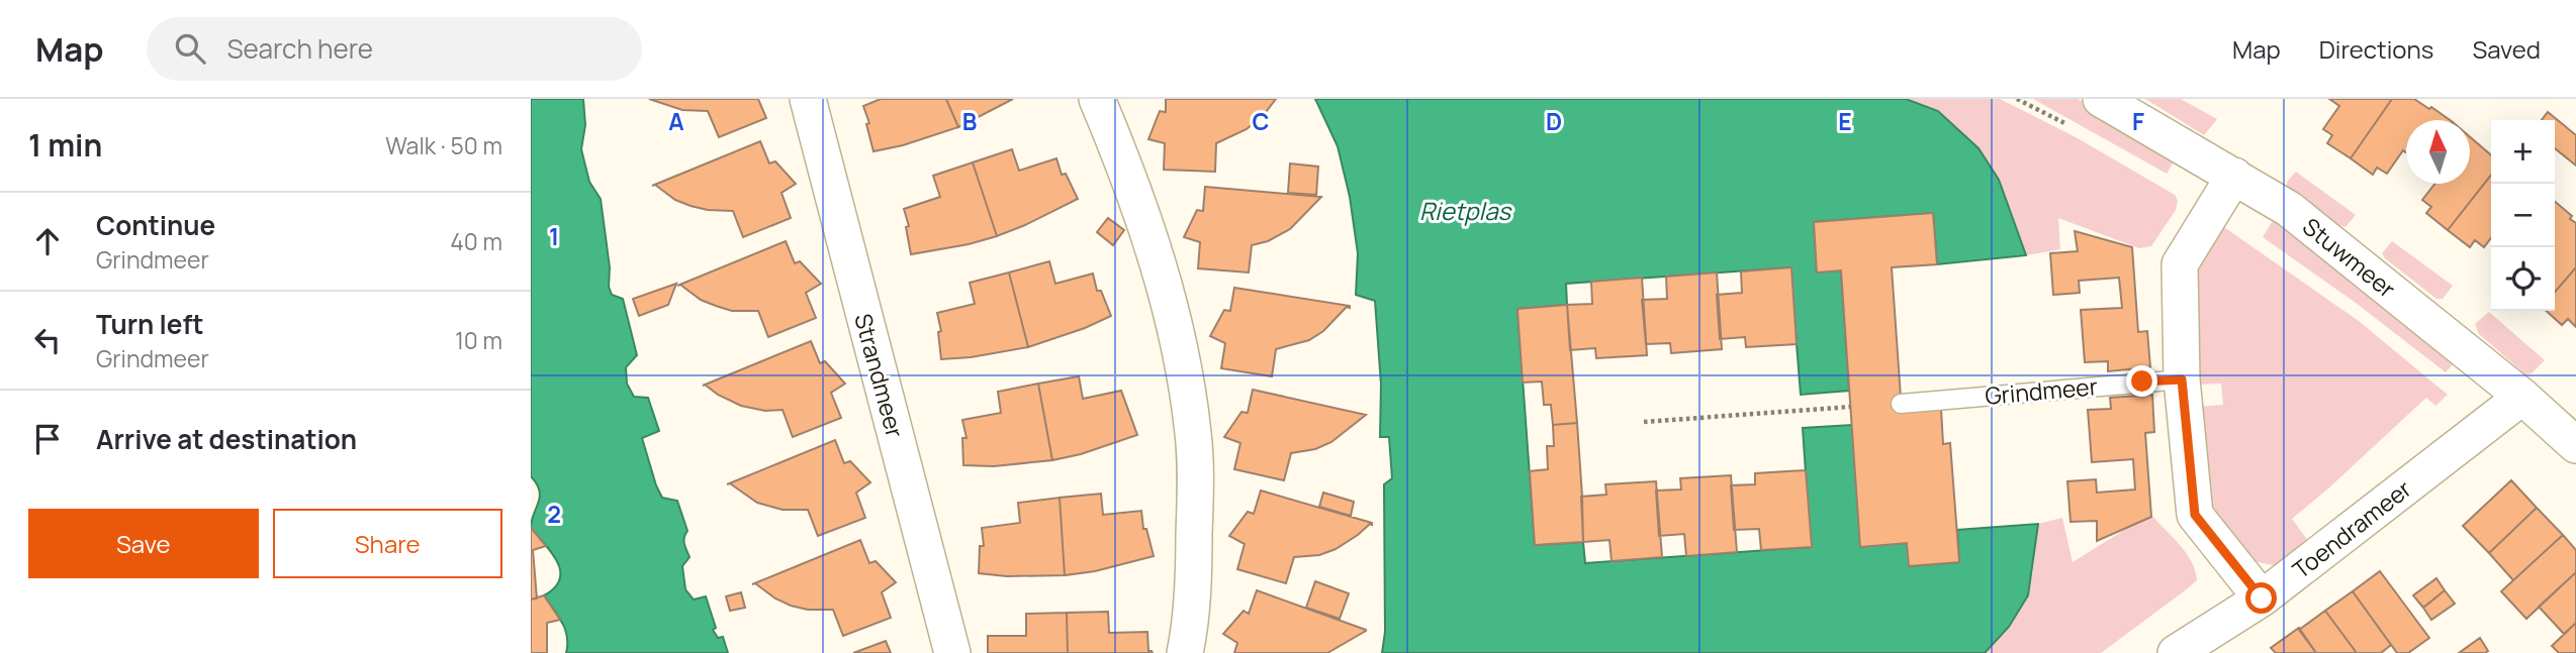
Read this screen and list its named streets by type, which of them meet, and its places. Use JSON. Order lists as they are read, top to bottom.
{
  "streets": {
    "street": ["Stuwmeer", "Strandmeer", "Toendrameer"],
    "lane": ["Grindmeer"]
  },
  "crossings": [
    ["Stuwmeer", "Toendrameer"]
  ],
  "water": ["Rietplas"],
  "north": "top",
  "page": {
    "header": "Map",
    "search": "Search here",
    "nav": ["Map", "Directions", "Saved"],
    "heading": ["1 min", "Walk · 50 m"],
    "map_buttons": ["+", "−"],
    "list": [
      ["Continue", "Grindmeer", "40 m"],
      ["Turn left", "Grindmeer", "10 m"],
      "Arrive at destination"
    ],
    "buttons": ["Save", "Share"]
  },
  "grid": {
    "columns": [
      "A",
      "B",
      "C",
      "D",
      "E",
      "F"
    ],
    "rows": ["1", "2"]
  }
}
